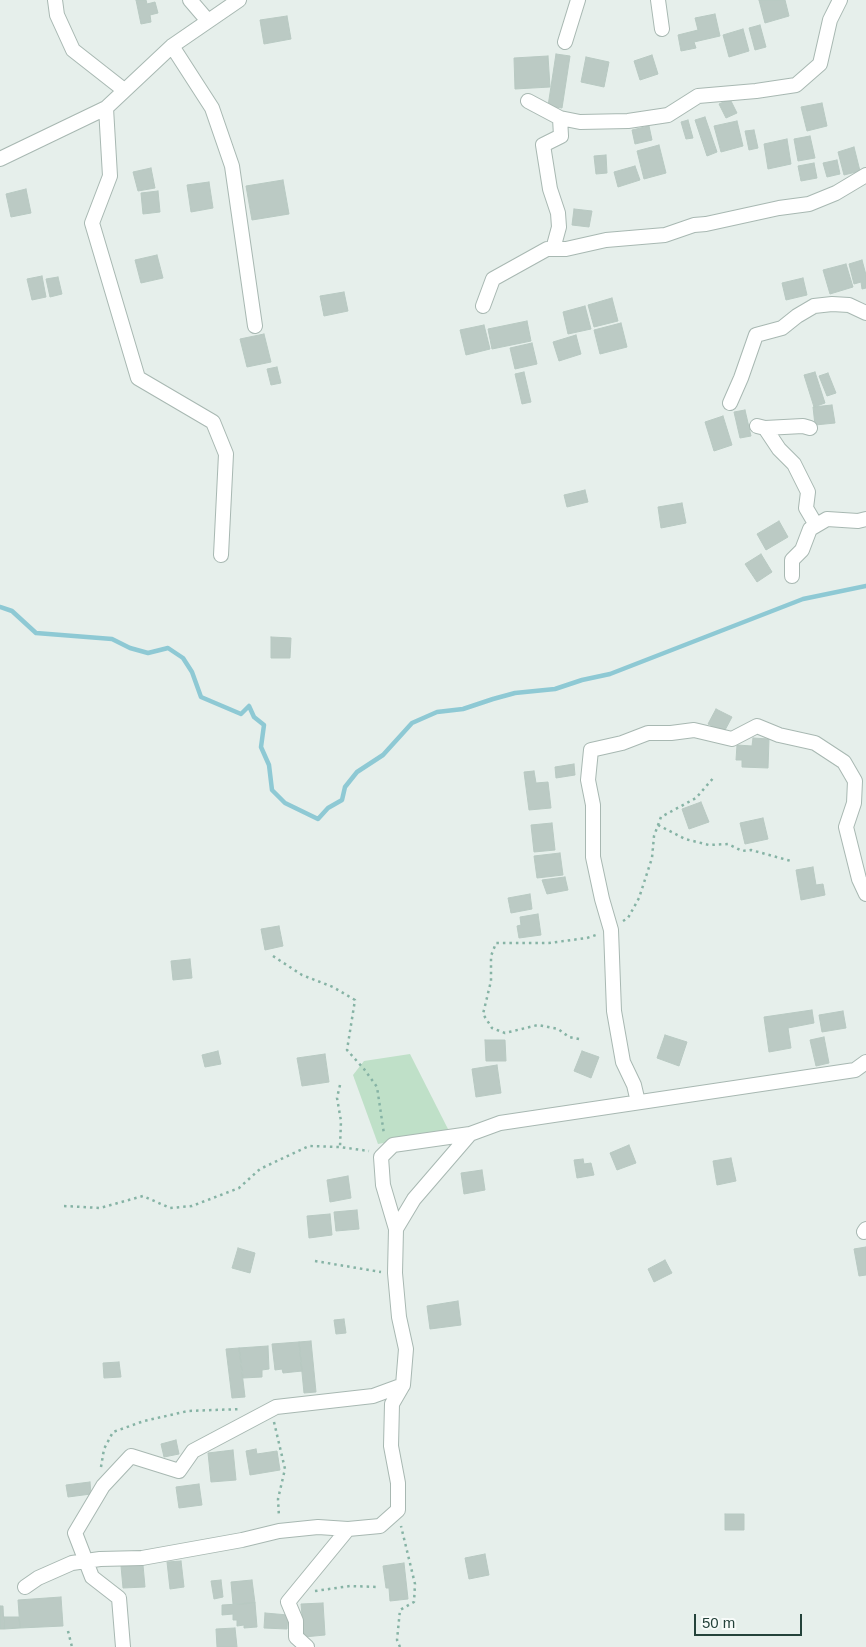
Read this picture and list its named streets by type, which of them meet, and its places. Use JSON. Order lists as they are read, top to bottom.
{
  "scale_bar": "50 m"
}
